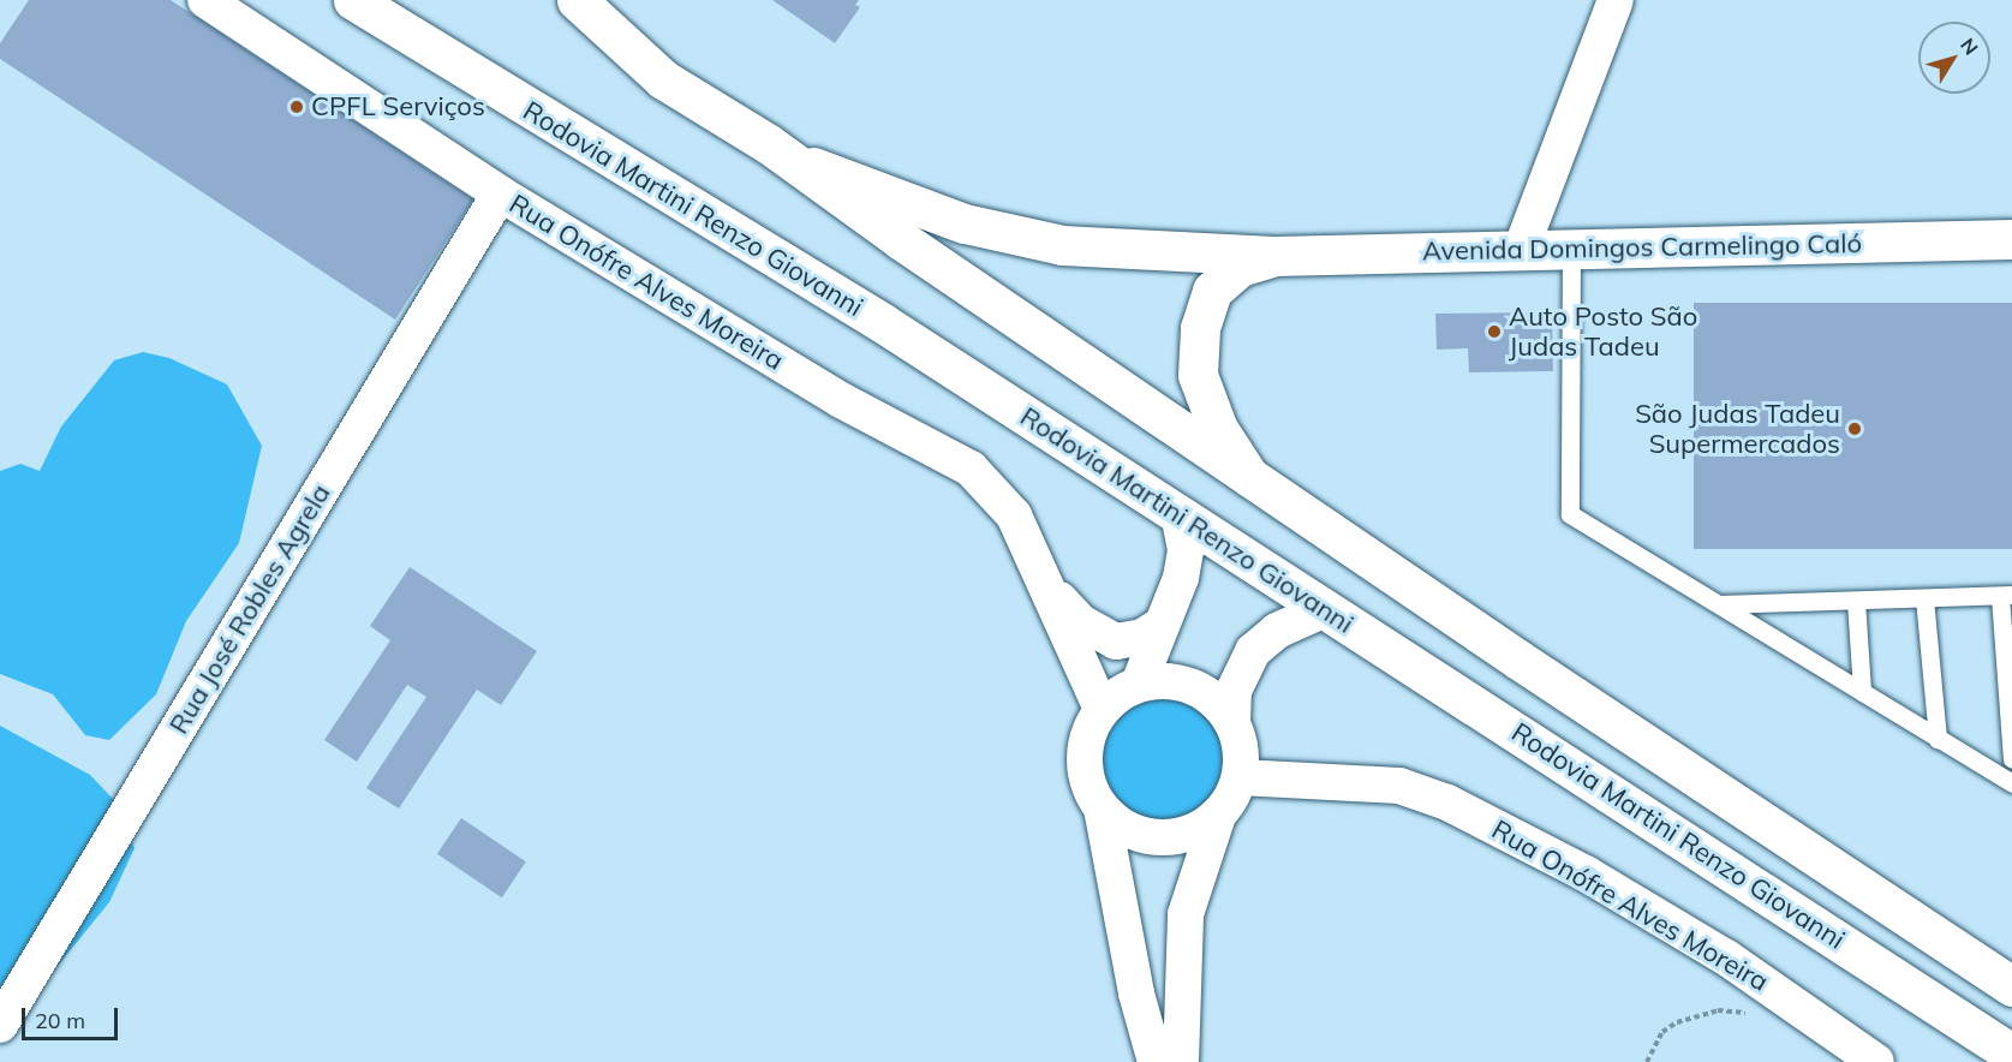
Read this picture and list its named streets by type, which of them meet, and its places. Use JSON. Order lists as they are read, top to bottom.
{
  "streets": {
    "main road": ["Rodovia Martini Renzo Giovanni", "Avenida Domingos Carmelingo Caló"],
    "street": ["Rua Onófre Alves Moreira", "Rua José Robles Agrela"]
  },
  "crossings": [
    ["Rua Onófre Alves Moreira", "Rua José Robles Agrela"]
  ],
  "places": ["CPFL Serviços", "Auto Posto São Judas Tadeu", "São Judas Tadeu Supermercados"],
  "scale_bar": "20 m",
  "north": "top right"
}
